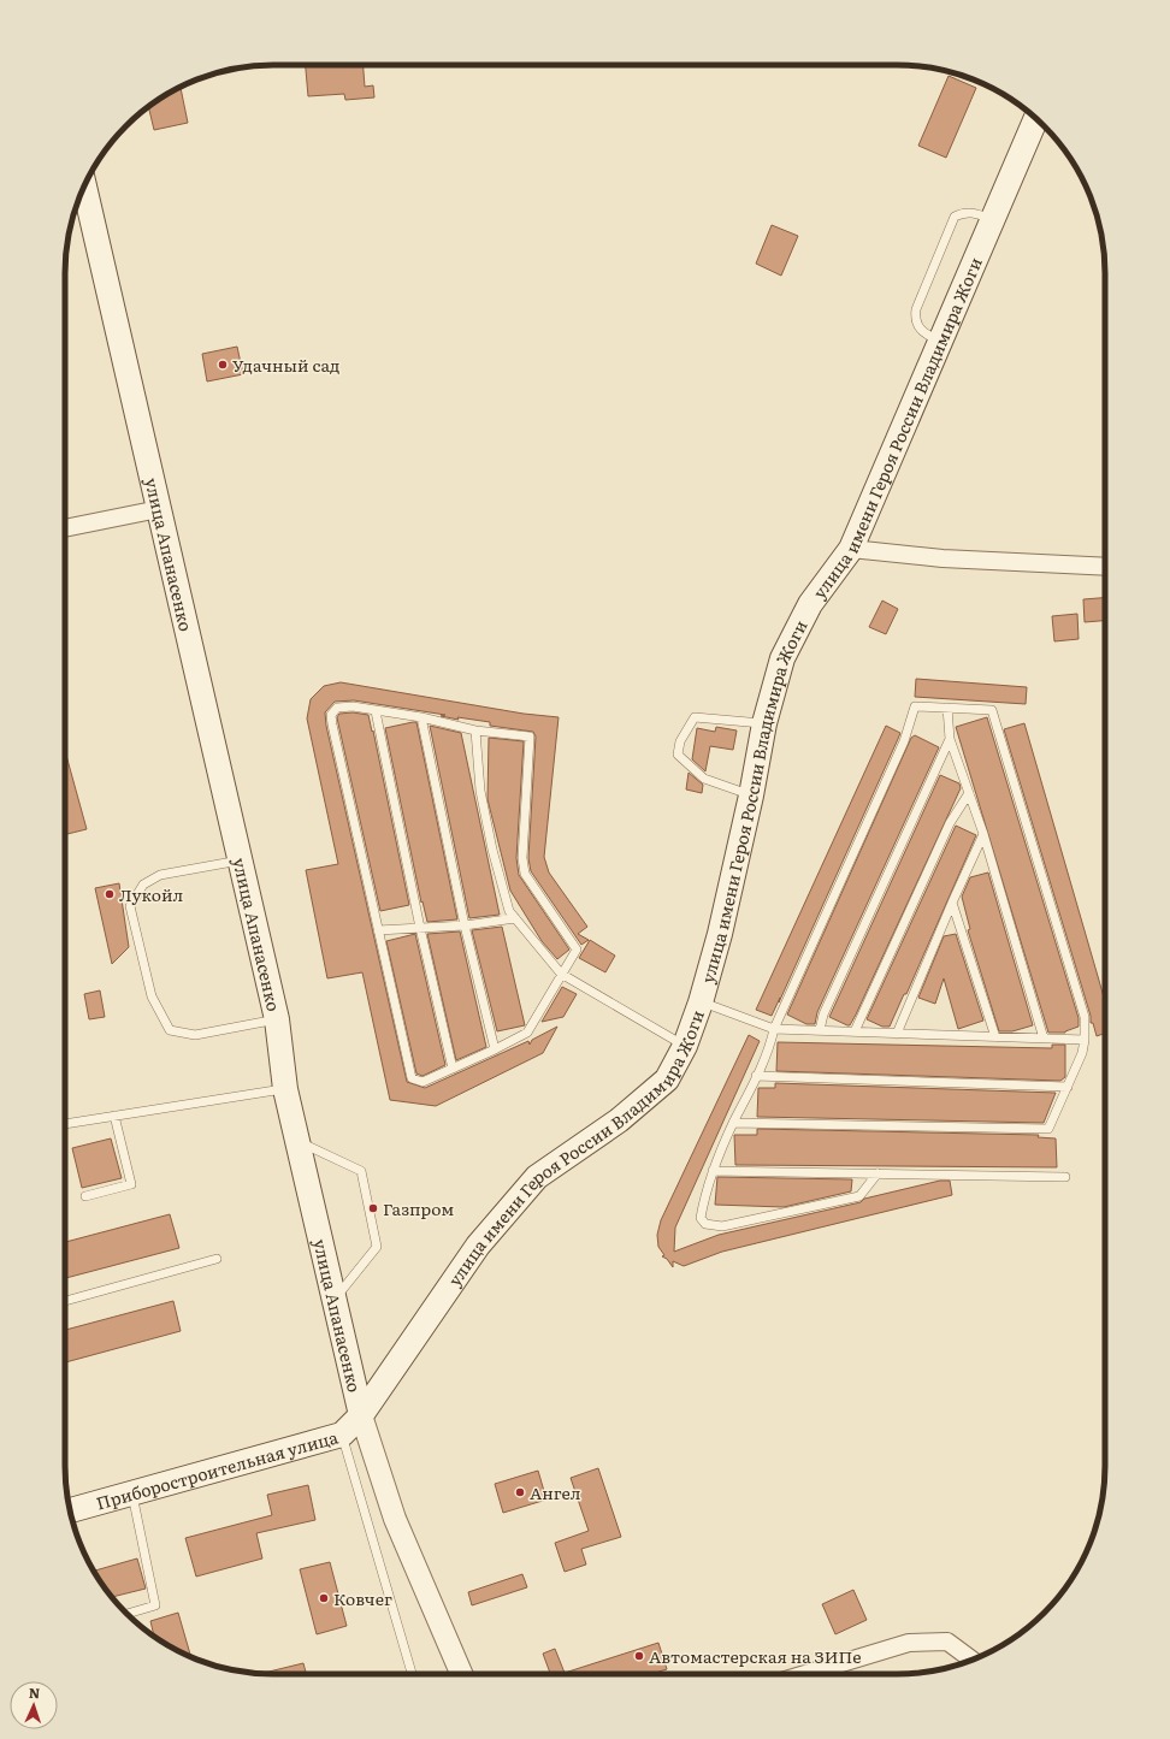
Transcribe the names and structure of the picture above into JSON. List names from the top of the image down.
{
  "streets": {
    "main road": ["улица имени Героя России Владимира Жоги", "улица Апанасенко", "Приборостроительная улица"]
  },
  "crossings": [
    ["улица имени Героя России Владимира Жоги", "улица Апанасенко"],
    ["улица имени Героя России Владимира Жоги", "Приборостроительная улица"],
    ["улица Апанасенко", "Приборостроительная улица"]
  ],
  "places": [
    "Удачный сад",
    "Лукойл",
    "Газпром",
    "Ангел",
    "Ковчег",
    "Автомастерская на ЗИПе"
  ],
  "north": "top"
}
